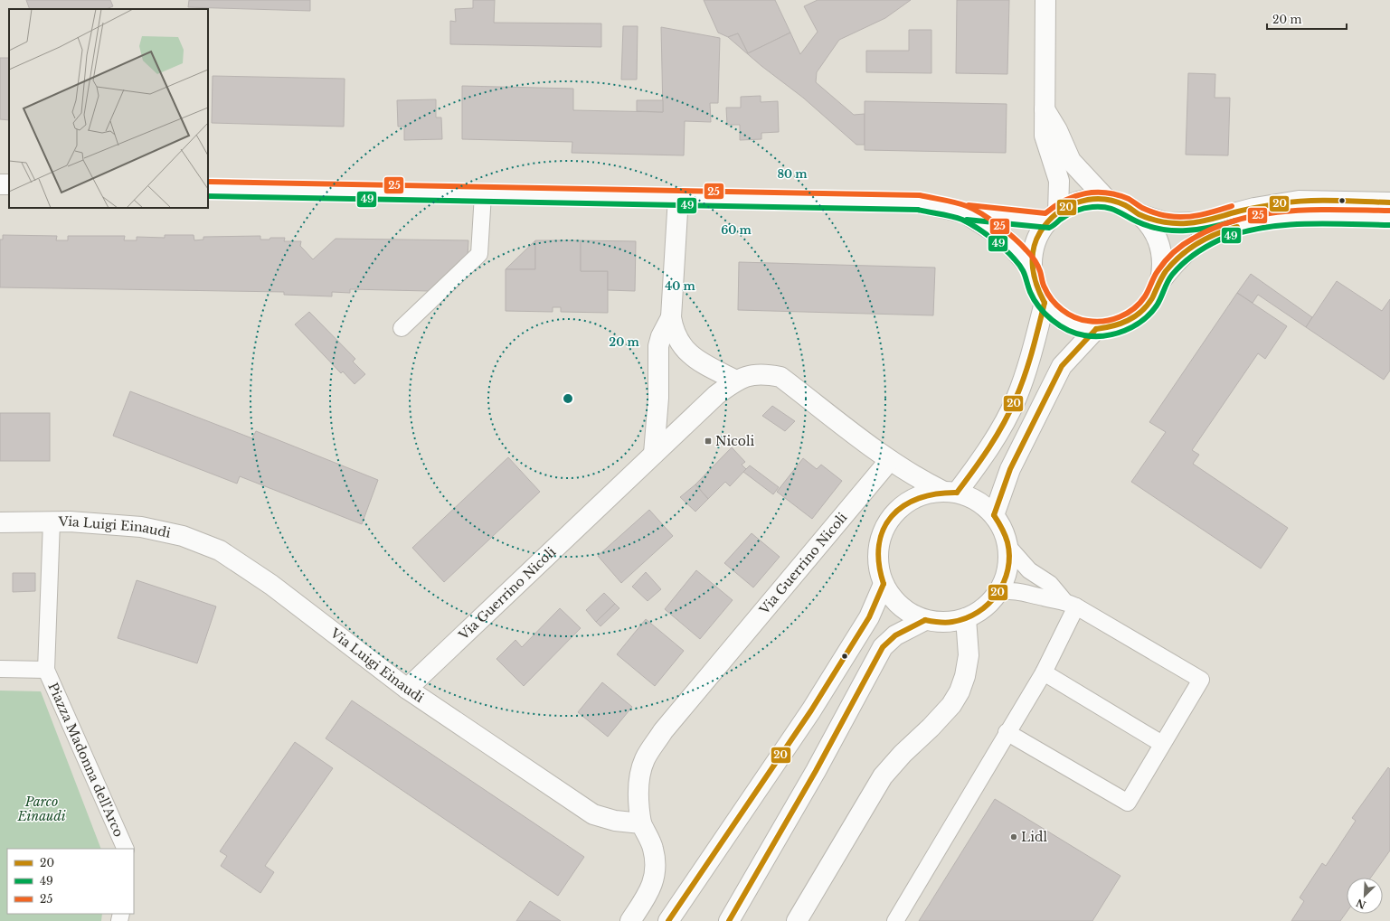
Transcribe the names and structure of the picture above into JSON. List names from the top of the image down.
{
  "streets": {
    "street": ["Via Luigi Einaudi", "Via Guerrino Nicoli"],
    "lane": ["Piazza Madonna dell'Arco"]
  },
  "crossings": [
    ["Via Luigi Einaudi", "Via Guerrino Nicoli"],
    ["Via Luigi Einaudi", "Piazza Madonna dell'Arco"]
  ],
  "parks": ["Parco Einaudi"],
  "places": {
    "transit": ["Nicoli"],
    "other": ["Lidl"]
  },
  "lines": ["transit line 25", "transit line 49", "transit line 20"],
  "legend": ["20", "49", "25"],
  "scale_bar": "20 m",
  "north": "bottom left",
  "rings": [
    "80 m",
    "60 m",
    "40 m",
    "20 m"
  ]
}
